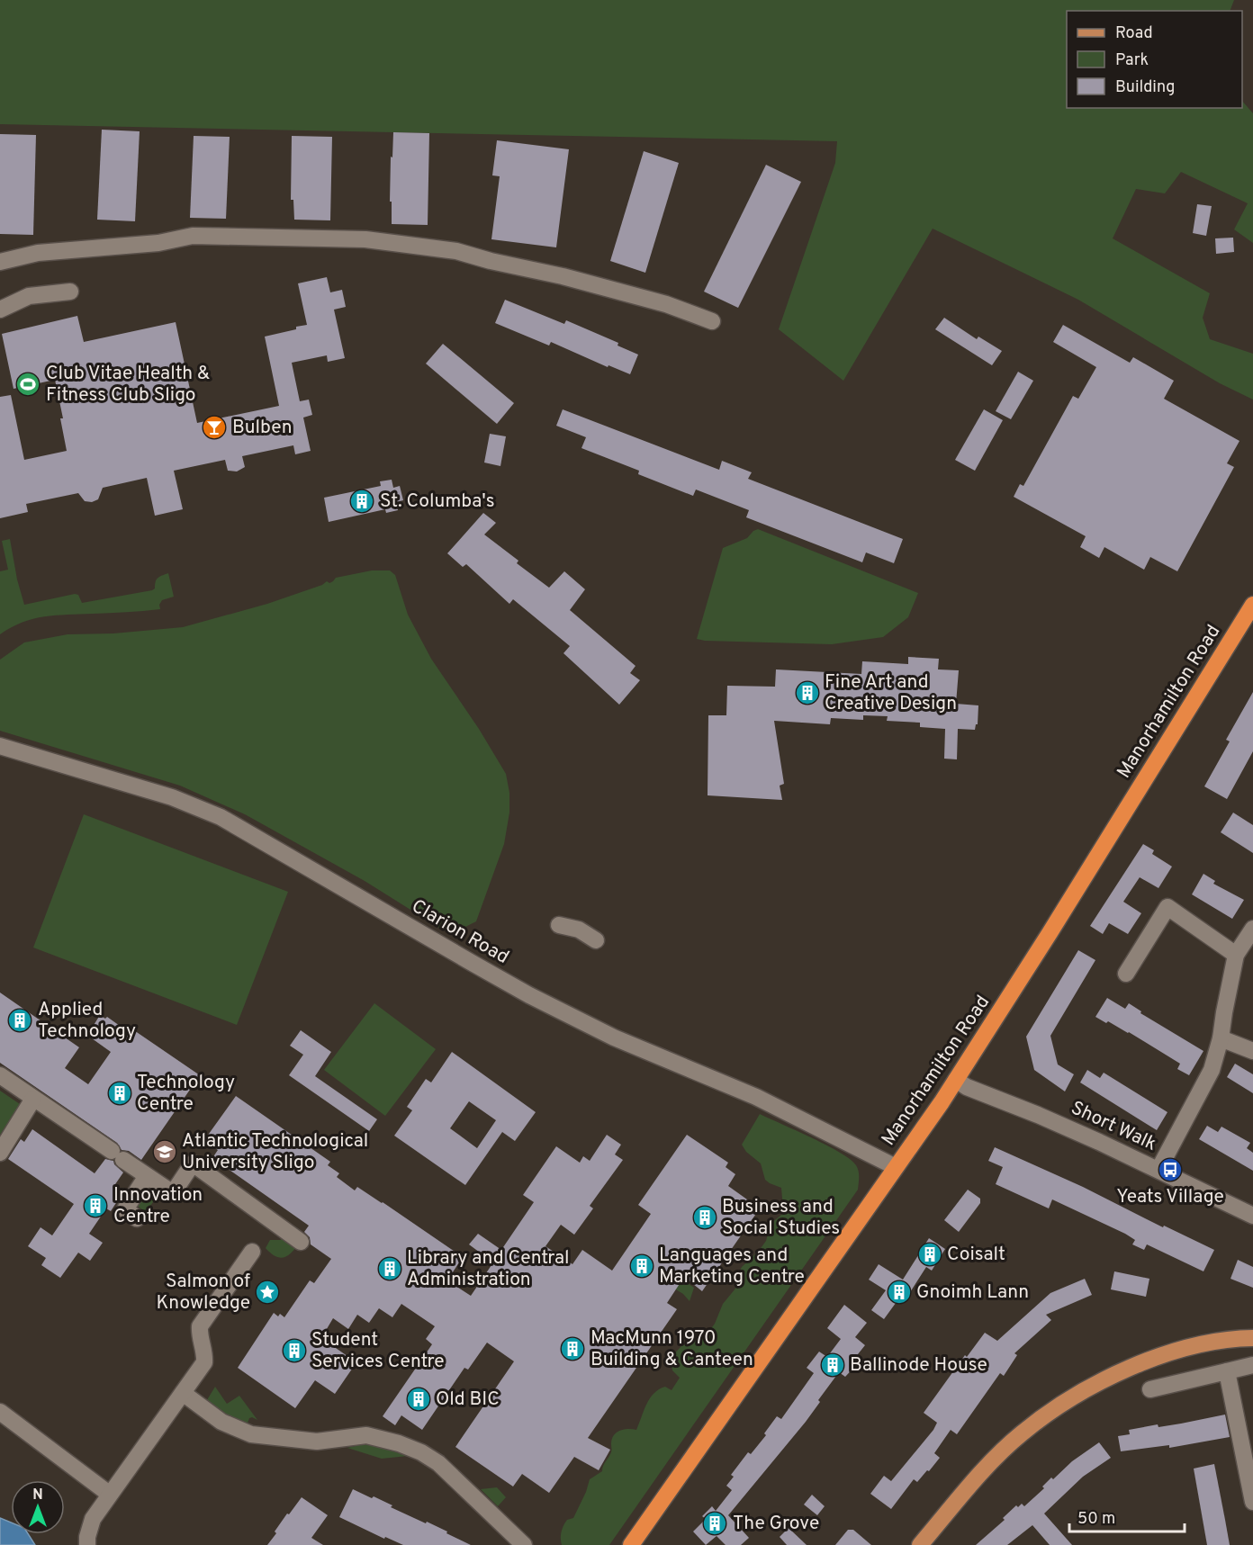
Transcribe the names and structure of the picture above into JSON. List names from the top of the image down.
{
  "streets": {
    "highway": ["Manorhamilton Road"],
    "street": ["Clarion Road", "Short Walk"]
  },
  "crossings": [
    ["Manorhamilton Road", "Clarion Road"],
    ["Manorhamilton Road", "Short Walk"]
  ],
  "places": {
    "sports": ["Club Vitae Health & Fitness Club Sligo"],
    "bar": ["Bulben"],
    "building": [
      "St. Columba's",
      "Fine Art and Creative Design",
      "Applied Technology",
      "Technology Centre",
      "Innovation Centre",
      "Business and Social Studies",
      "Coisalt",
      "Languages and Marketing Centre",
      "Library and Central Administration",
      "Gnoimh Lann",
      "MacMunn 1970 Building & Canteen",
      "Student Services Centre",
      "Ballinode House",
      "Old BIC",
      "The Grove"
    ],
    "school or university": ["Atlantic Technological University Sligo"],
    "bus stop": ["Yeats Village"],
    "place": ["Salmon of Knowledge"]
  },
  "legend": ["Road", "Park", "Building"],
  "scale_bar": "50 m",
  "north": "top"
}
